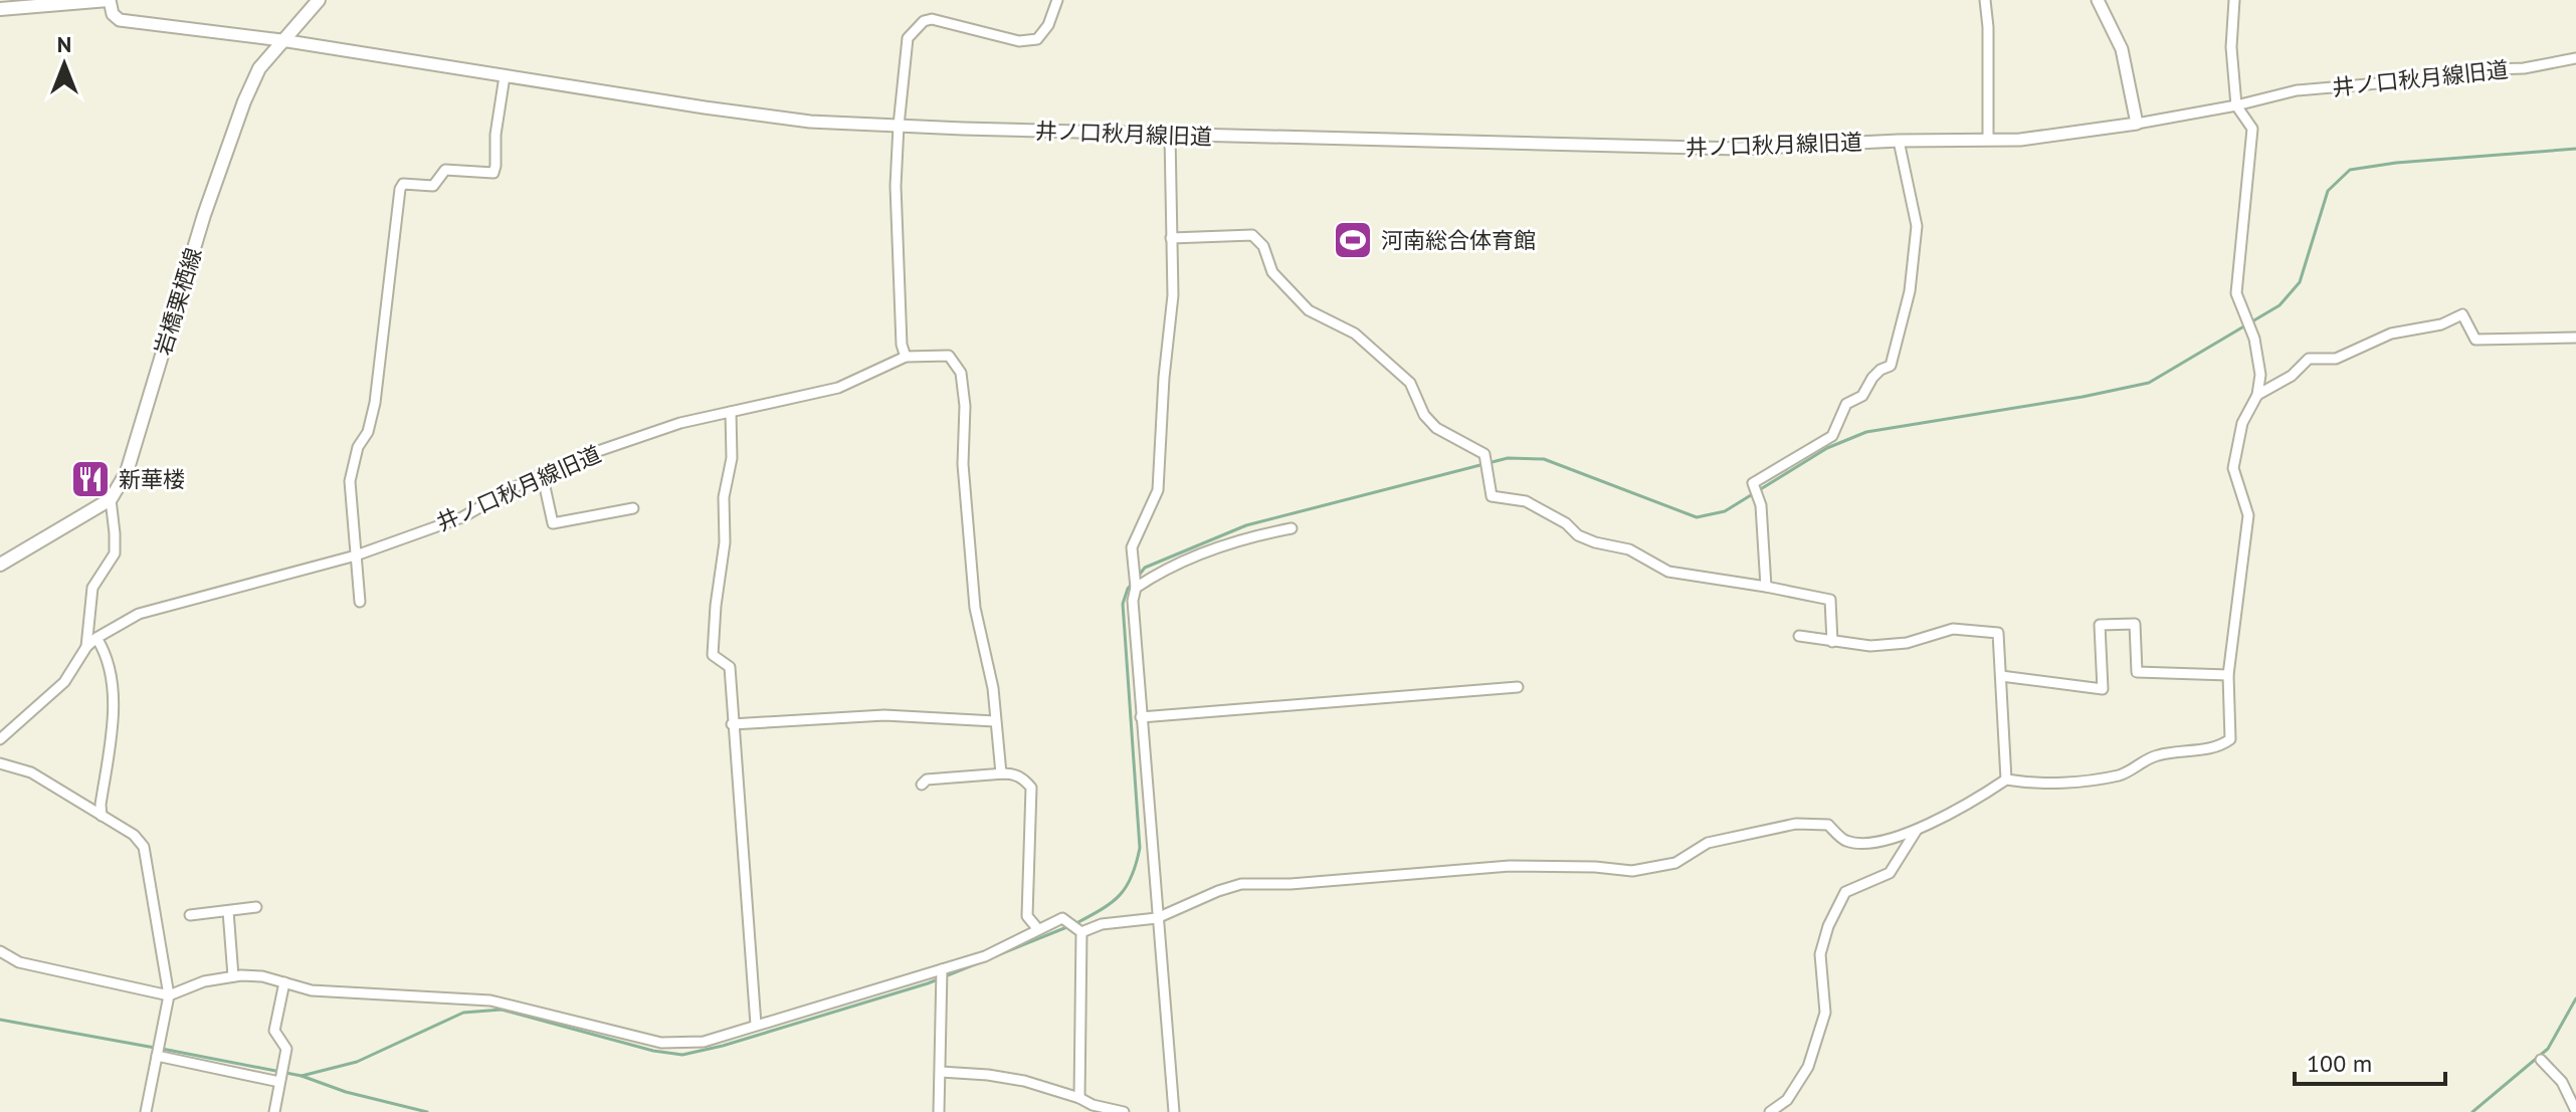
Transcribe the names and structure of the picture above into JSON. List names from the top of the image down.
{
  "streets": {
    "main road": ["岩橋栗栖線"],
    "street": ["井ノ口秋月線旧道"]
  },
  "crossings": [
    ["井ノ口秋月線旧道", "岩橋栗栖線"]
  ],
  "places": {
    "sports": ["河南総合体育館"],
    "restaurant": ["新華楼"]
  },
  "scale_bar": "100 m",
  "north": "top"
}
